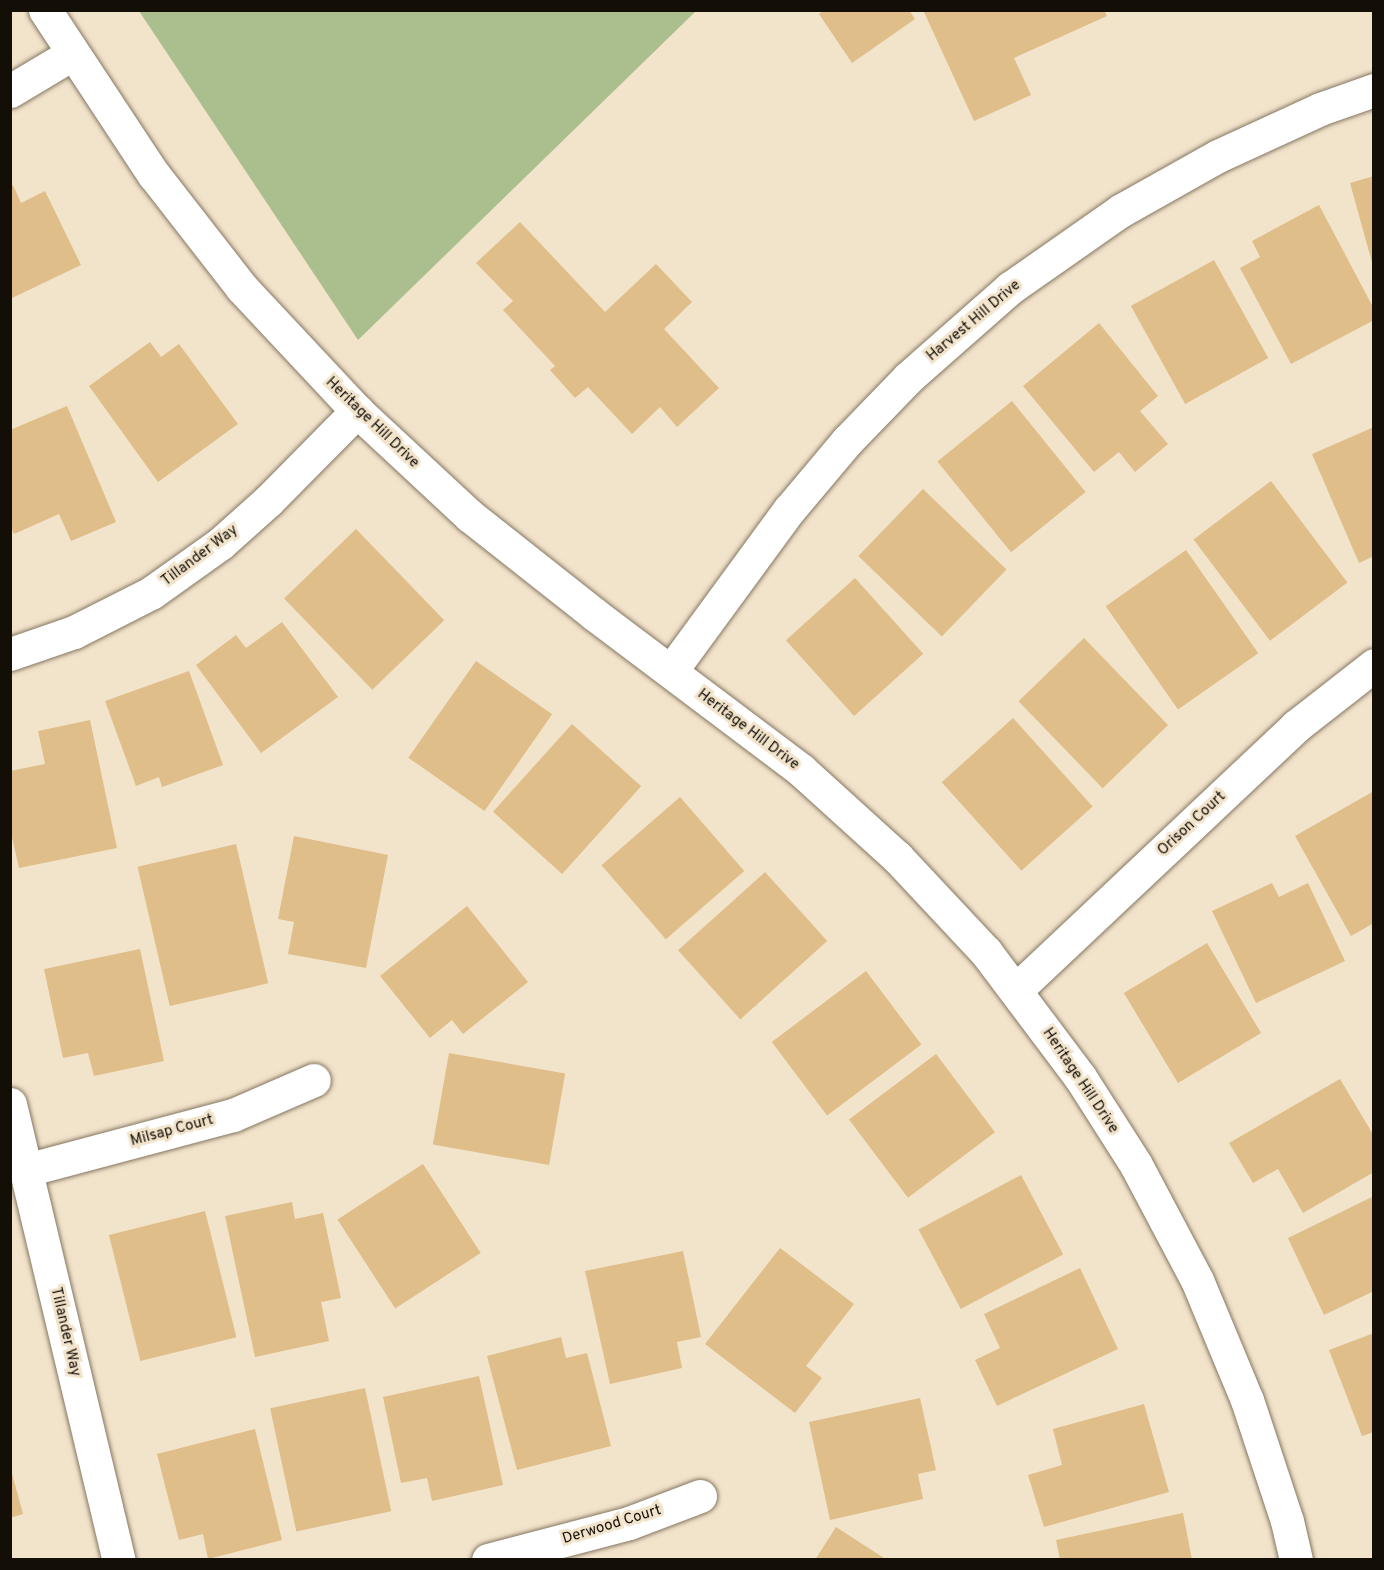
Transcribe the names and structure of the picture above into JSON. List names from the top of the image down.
{
  "streets": {
    "street": [
      "Harvest Hill Drive",
      "Heritage Hill Drive",
      "Tillander Way",
      "Orison Court",
      "Milsap Court",
      "Derwood Court"
    ]
  },
  "crossings": [
    ["Harvest Hill Drive", "Heritage Hill Drive"],
    ["Heritage Hill Drive", "Tillander Way"],
    ["Heritage Hill Drive", "Orison Court"],
    ["Tillander Way", "Milsap Court"]
  ]
}
